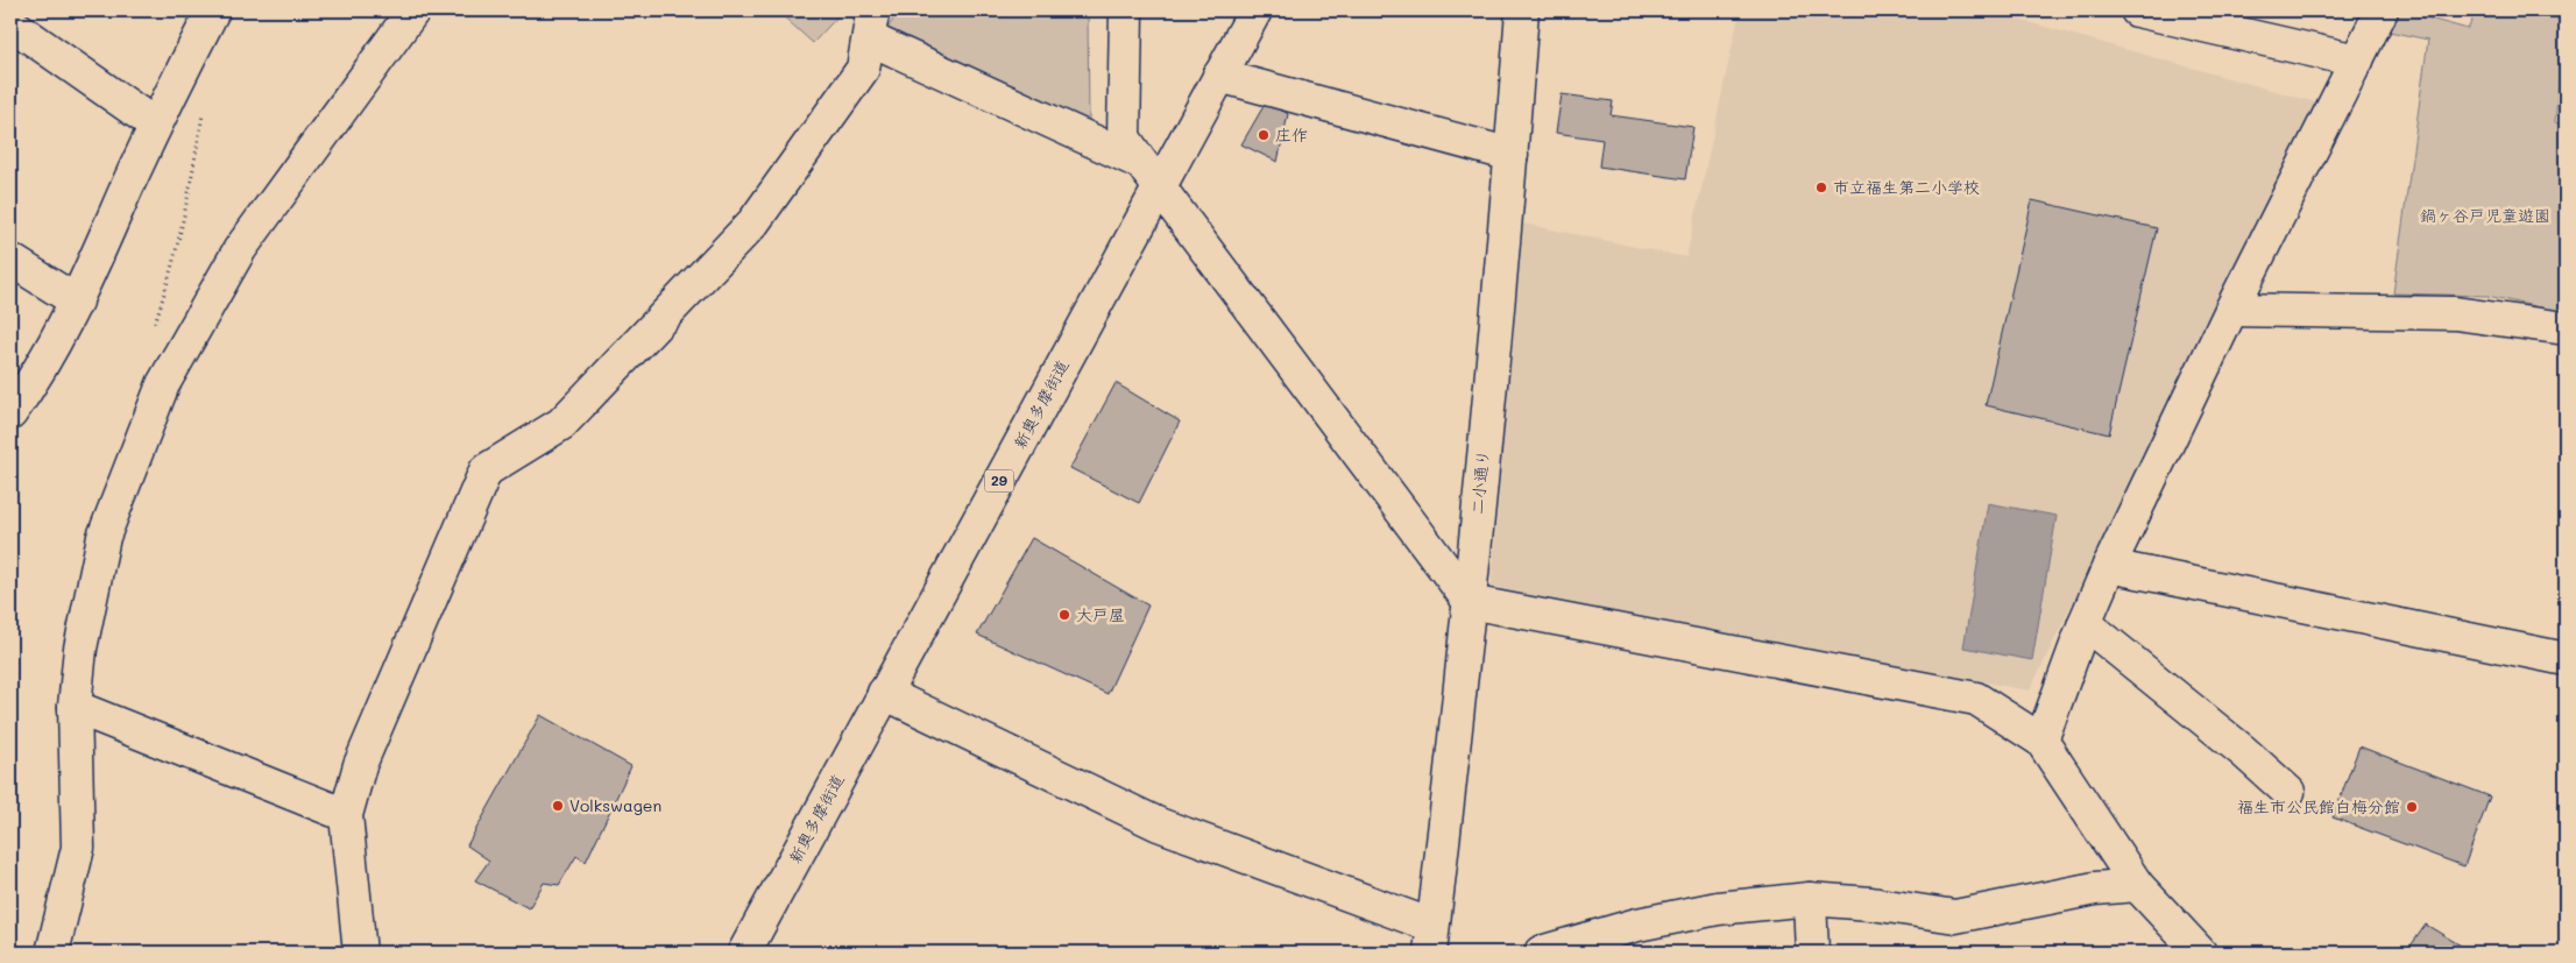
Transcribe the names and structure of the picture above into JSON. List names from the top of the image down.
{
  "streets": {
    "street": ["新奥多摩街道", "29", "二小通り"]
  },
  "parks": ["鍋ヶ谷戸児童遊園"],
  "places": [
    "庄作",
    "市立福生第二小学校",
    "大戸屋",
    "Volkswagen",
    "福生市公民館白梅分館"
  ]
}
